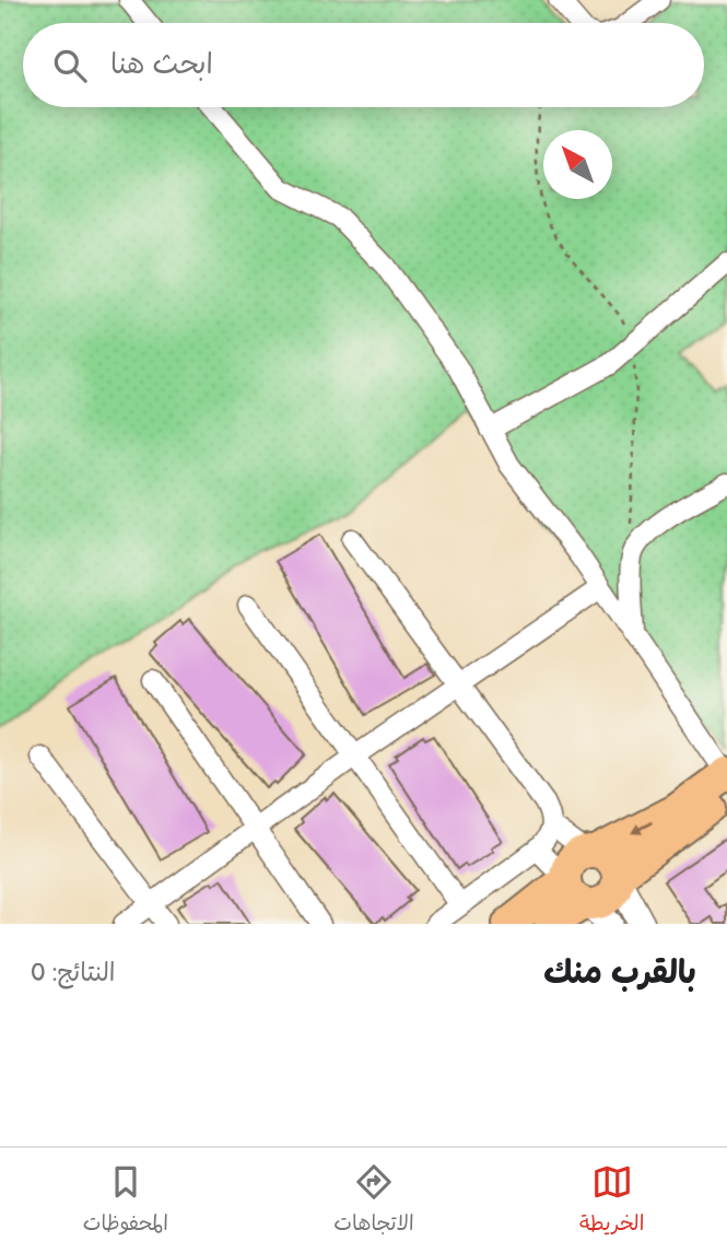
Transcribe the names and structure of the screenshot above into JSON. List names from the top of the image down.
{
  "north": "top left",
  "page": {
    "search": "ابحث هنا",
    "heading": ["بالقرب منك", "النتائج: 0"],
    "nav": ["الخريطة", "الاتجاهات", "المحفوظات"]
  }
}
